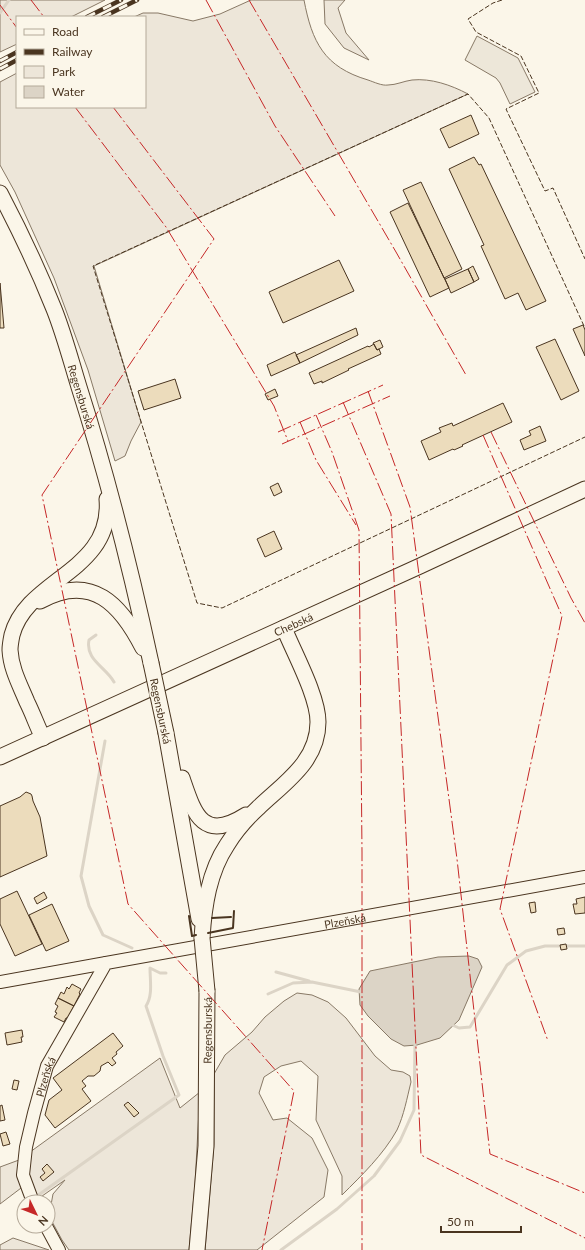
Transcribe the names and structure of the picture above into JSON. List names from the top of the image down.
{
  "streets": {
    "main road": ["Regensburská", "Chebská"],
    "street": ["Plzeňská"]
  },
  "legend": [
    "Road",
    "Railway",
    "Park",
    "Water"
  ],
  "scale_bar": "50 m",
  "north": "bottom right"
}
